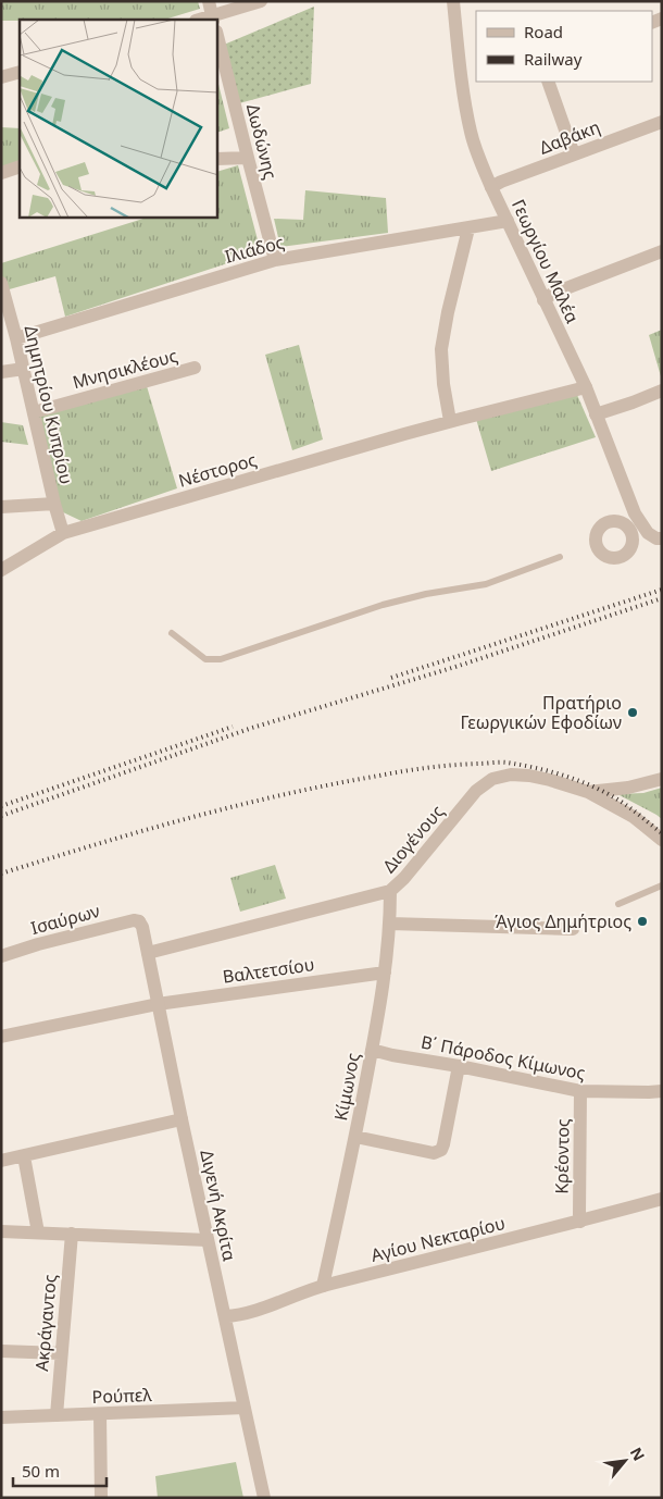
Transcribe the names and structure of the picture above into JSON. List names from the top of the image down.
{
  "streets": {
    "street": [
      "Δαβάκη",
      "Δωδώνης",
      "Ιλιάδος",
      "Γεωργίου Μαλέα",
      "Μνησικλέους",
      "Δημητρίου Κυπρίου",
      "Νέστορος",
      "Διογένους",
      "Ισαύρων",
      "Βαλτετσίου",
      "Β΄ Πάροδος Κίμωνος",
      "Κίμωνος",
      "Κρέοντος",
      "Διγενή Ακρίτα",
      "Αγίου Νεκταρίου",
      "Ακράγαντος",
      "Ρούπελ"
    ]
  },
  "crossings": [
    ["Δαβάκη", "Γεωργίου Μαλέα"],
    ["Δωδώνης", "Ιλιάδος"],
    ["Ιλιάδος", "Γεωργίου Μαλέα"],
    ["Ιλιάδος", "Δημητρίου Κυπρίου"],
    ["Γεωργίου Μαλέα", "Νέστορος"],
    ["Μνησικλέους", "Δημητρίου Κυπρίου"],
    ["Δημητρίου Κυπρίου", "Νέστορος"],
    ["Διογένους", "Κίμωνος"],
    ["Διογένους", "Διγενή Ακρίτα"],
    ["Ισαύρων", "Διγενή Ακρίτα"],
    ["Βαλτετσίου", "Κίμωνος"],
    ["Βαλτετσίου", "Διγενή Ακρίτα"],
    ["Β΄ Πάροδος Κίμωνος", "Κίμωνος"],
    ["Β΄ Πάροδος Κίμωνος", "Κρέοντος"],
    ["Κίμωνος", "Αγίου Νεκταρίου"],
    ["Κρέοντος", "Αγίου Νεκταρίου"],
    ["Διγενή Ακρίτα", "Αγίου Νεκταρίου"],
    ["Διγενή Ακρίτα", "Ρούπελ"],
    ["Ακράγαντος", "Ρούπελ"]
  ],
  "places": ["Πρατήριο Γεωργικών Εφοδίων", "Άγιος Δημήτριος"],
  "legend": ["Road", "Railway"],
  "scale_bar": "50 m",
  "north": "top right"
}
